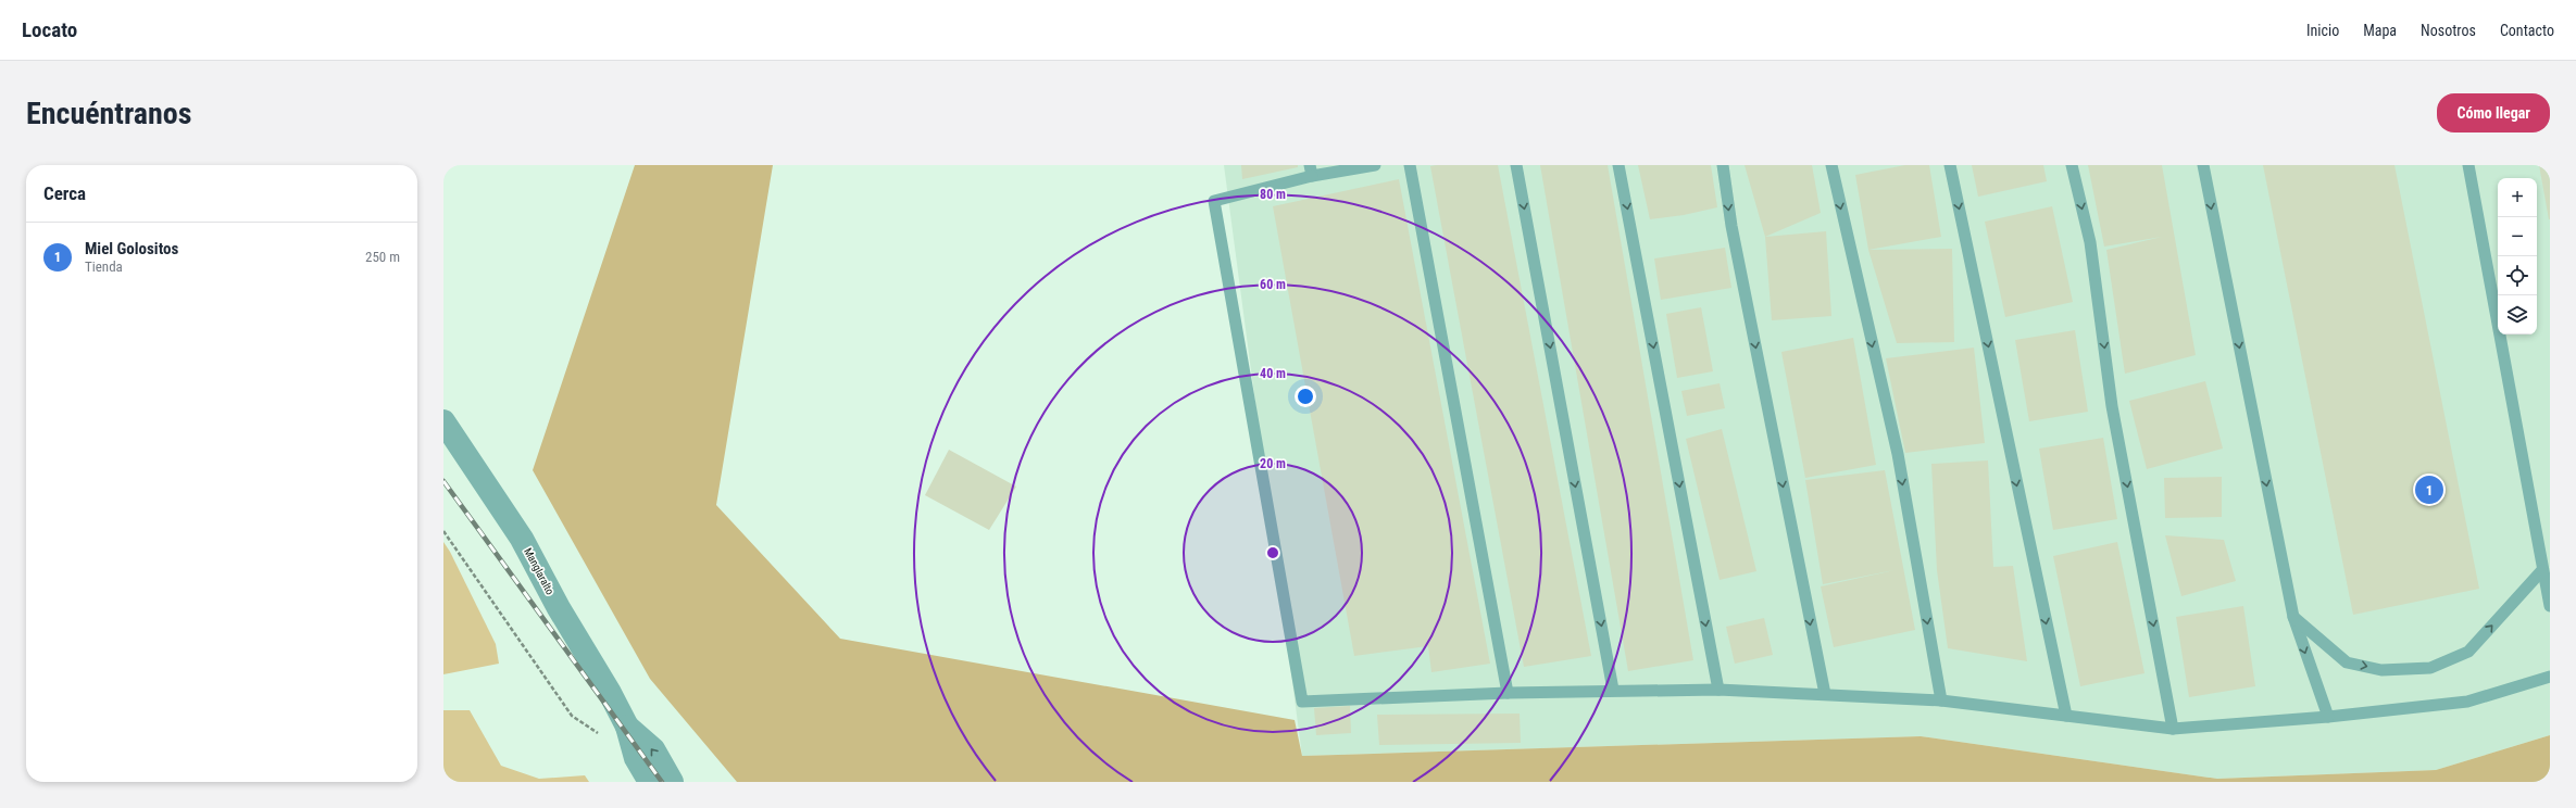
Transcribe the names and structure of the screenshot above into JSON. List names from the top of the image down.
{
  "streets": {
    "street": ["Manglaralto"]
  },
  "page": {
    "header": "Locato",
    "nav": [
      "Inicio",
      "Mapa",
      "Nosotros",
      "Contacto"
    ],
    "buttons": "Cómo llegar",
    "title": "Encuéntranos",
    "heading": "Cerca",
    "map_buttons": ["+", "−"],
    "list": [
      {
        "mark": "1",
        "name": "Miel Golositos",
        "note": "Tienda",
        "value": "250 m"
      }
    ],
    "pins": "1"
  },
  "rings": [
    "80 m",
    "60 m",
    "40 m",
    "20 m"
  ]
}
